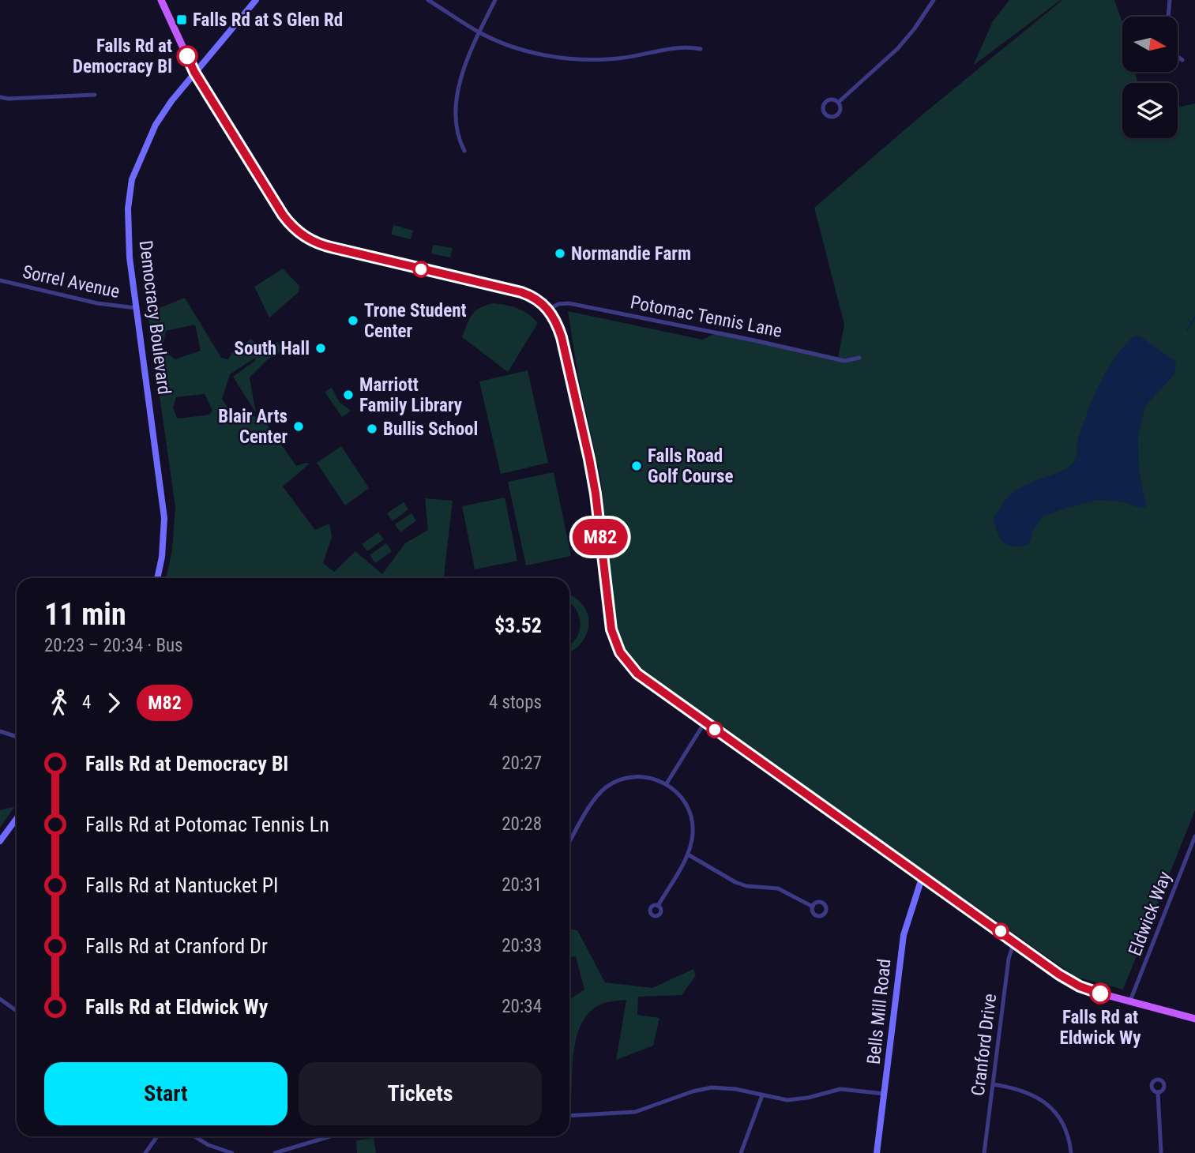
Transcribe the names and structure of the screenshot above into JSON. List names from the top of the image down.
{
  "streets": {
    "main road": ["Democracy Boulevard", "Bells Mill Road"],
    "street": [
      "Sorrel Avenue",
      "Potomac Tennis Lane",
      "Eldwick Way",
      "Cranford Drive"
    ]
  },
  "crossings": [
    ["Sorrel Avenue", "Democracy Boulevard"]
  ],
  "places": {
    "transit": ["Falls Rd at S Glen Rd"],
    "other": [
      "Falls Rd at Democracy Bl",
      "Normandie Farm",
      "Trone Student Center",
      "South Hall",
      "Marriott Family Library",
      "Blair Arts Center",
      "Bullis School",
      "Falls Road Golf Course",
      "Falls Rd at Eldwick Wy"
    ]
  },
  "lines": ["bus line M82"],
  "north": "right",
  "page": {
    "on_map": "M82",
    "heading": ["11 min", "20:23 – 20:34 · Bus", "$3.52"],
    "legs": ["4", "M82", "4 stops"],
    "list": [
      {
        "name": "Falls Rd at Democracy Bl",
        "value": "20:27"
      },
      {
        "name": "Falls Rd at Potomac Tennis Ln",
        "value": "20:28"
      },
      {
        "name": "Falls Rd at Nantucket Pl",
        "value": "20:31"
      },
      {
        "name": "Falls Rd at Cranford Dr",
        "value": "20:33"
      },
      {
        "name": "Falls Rd at Eldwick Wy",
        "value": "20:34"
      }
    ],
    "buttons": ["Start", "Tickets"]
  }
}
